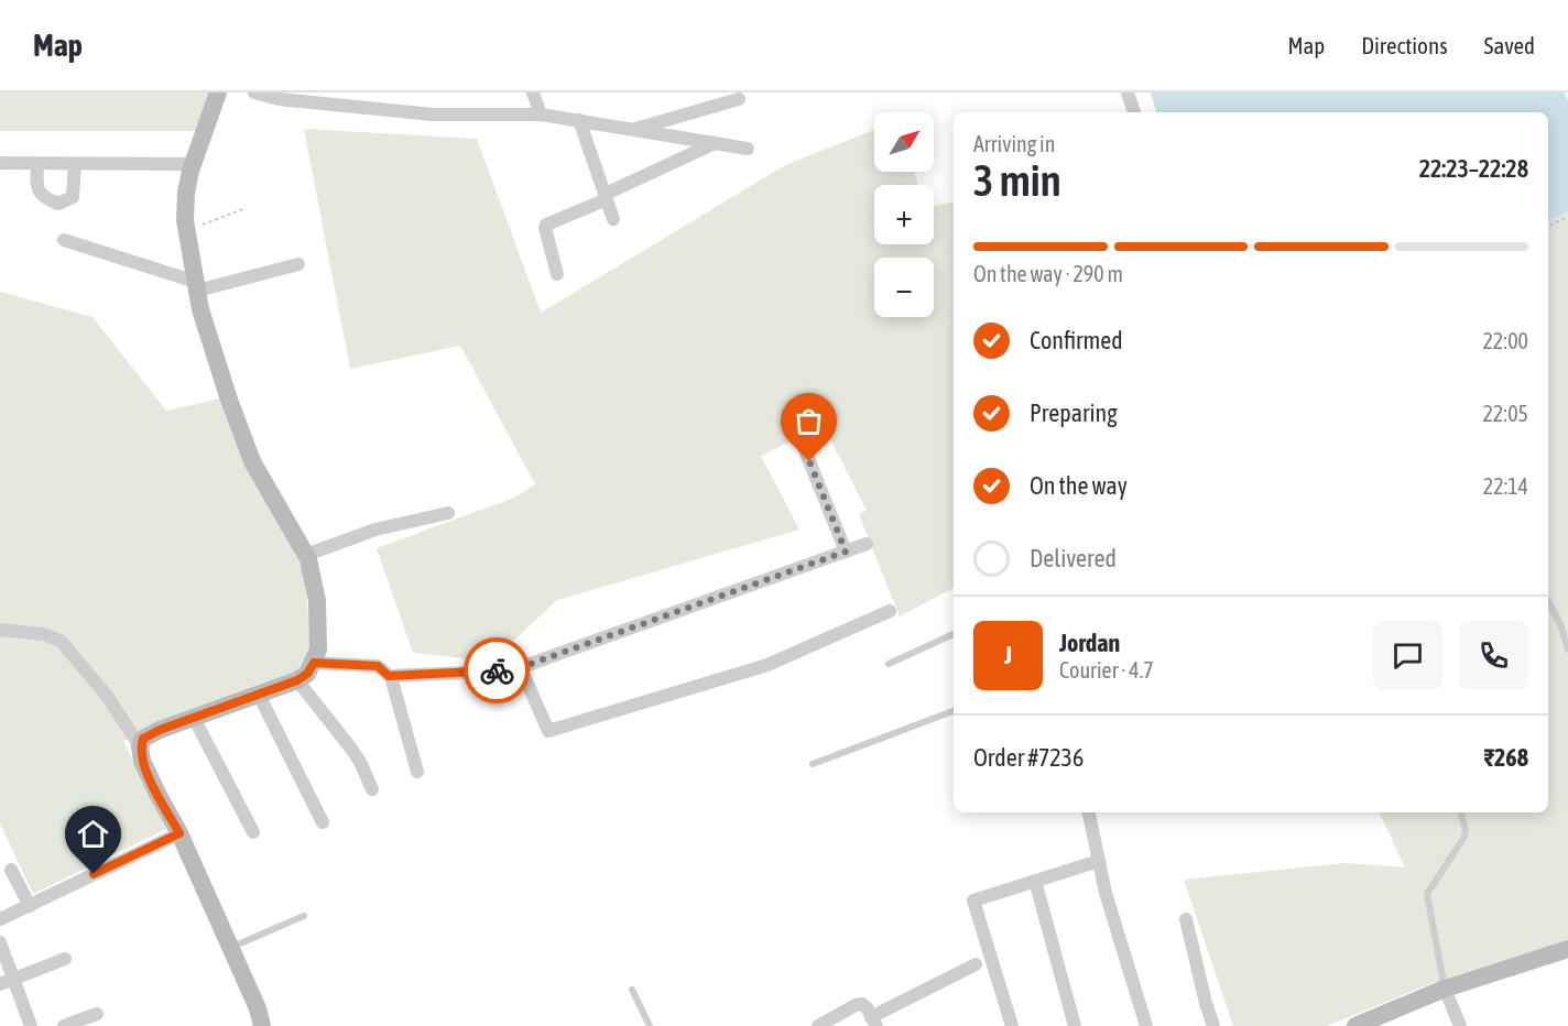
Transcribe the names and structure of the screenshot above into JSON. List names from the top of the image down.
{
  "north": "top right",
  "page": {
    "header": "Map",
    "nav": ["Map", "Directions", "Saved"],
    "map_buttons": ["+", "−"],
    "heading": ["3 min", "Arriving in", "22:23–22:28"],
    "panel": [
      "Jordan",
      "Courier · 4.7",
      "Order #7236",
      "₹268"
    ],
    "bar": "On the way · 290 m",
    "list": [
      ["Confirmed", "22:00"],
      ["Preparing", "22:05"],
      ["On the way", "22:14"],
      "Delivered"
    ],
    "round": "J"
  }
}
